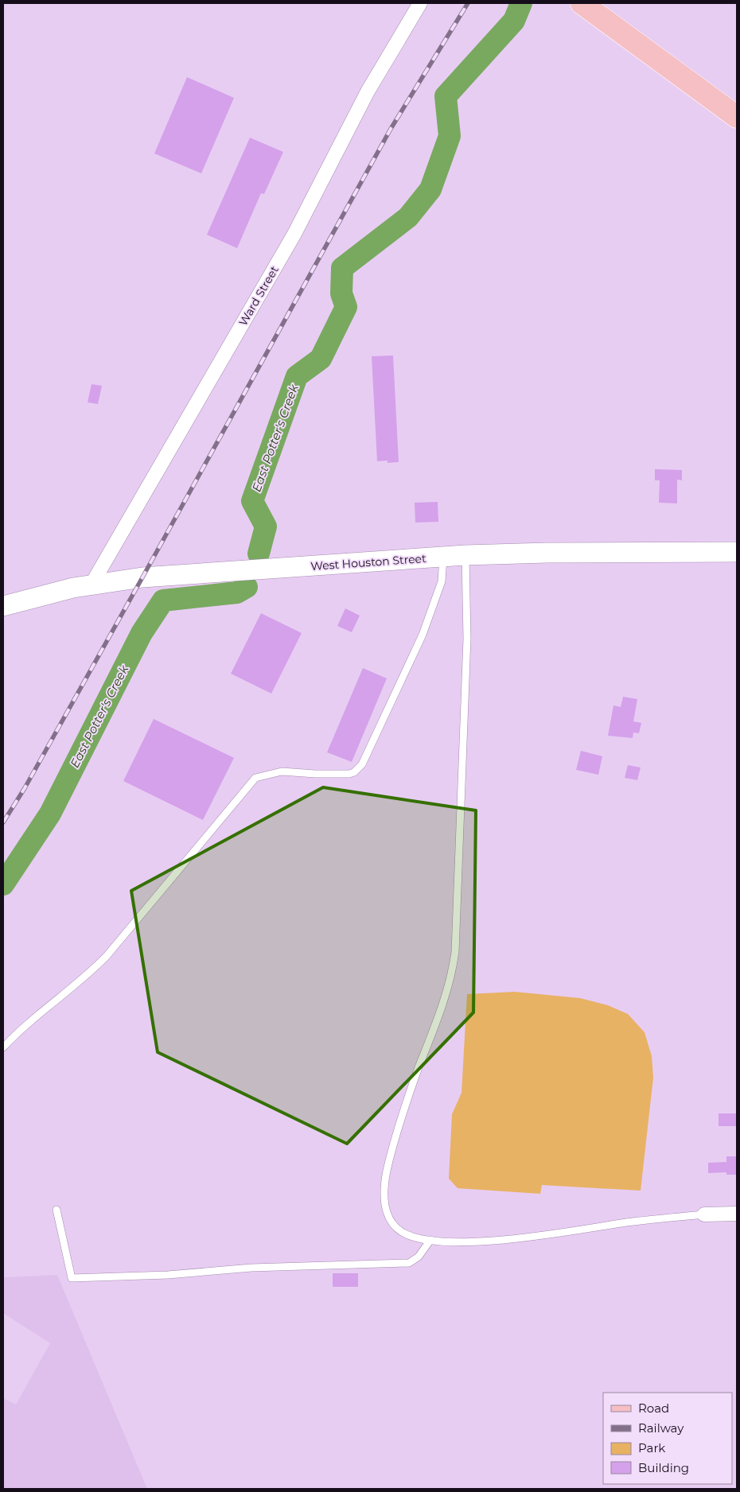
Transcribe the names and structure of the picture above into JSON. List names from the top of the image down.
{
  "streets": {
    "street": ["Ward Street", "West Houston Street"]
  },
  "crossings": [
    ["Ward Street", "West Houston Street"]
  ],
  "water": ["East Potter's Creek"],
  "legend": [
    "Road",
    "Railway",
    "Park",
    "Building"
  ]
}
